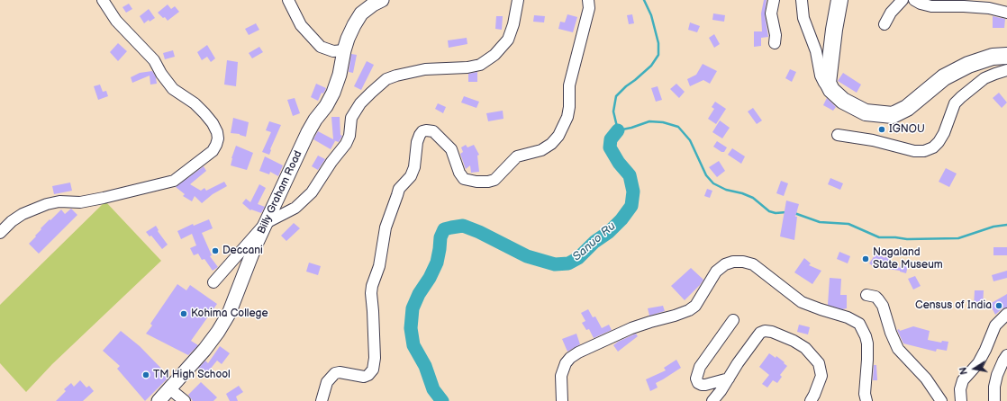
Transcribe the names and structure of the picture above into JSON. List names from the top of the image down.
{
  "streets": {
    "main road": ["Billy Graham Road"]
  },
  "water": ["Sanuo Ru"],
  "places": [
    "IGNOU",
    "Deccani",
    "Nagaland State Museum",
    "Census of India",
    "Kohima College",
    "TM High School"
  ],
  "north": "left"
}
